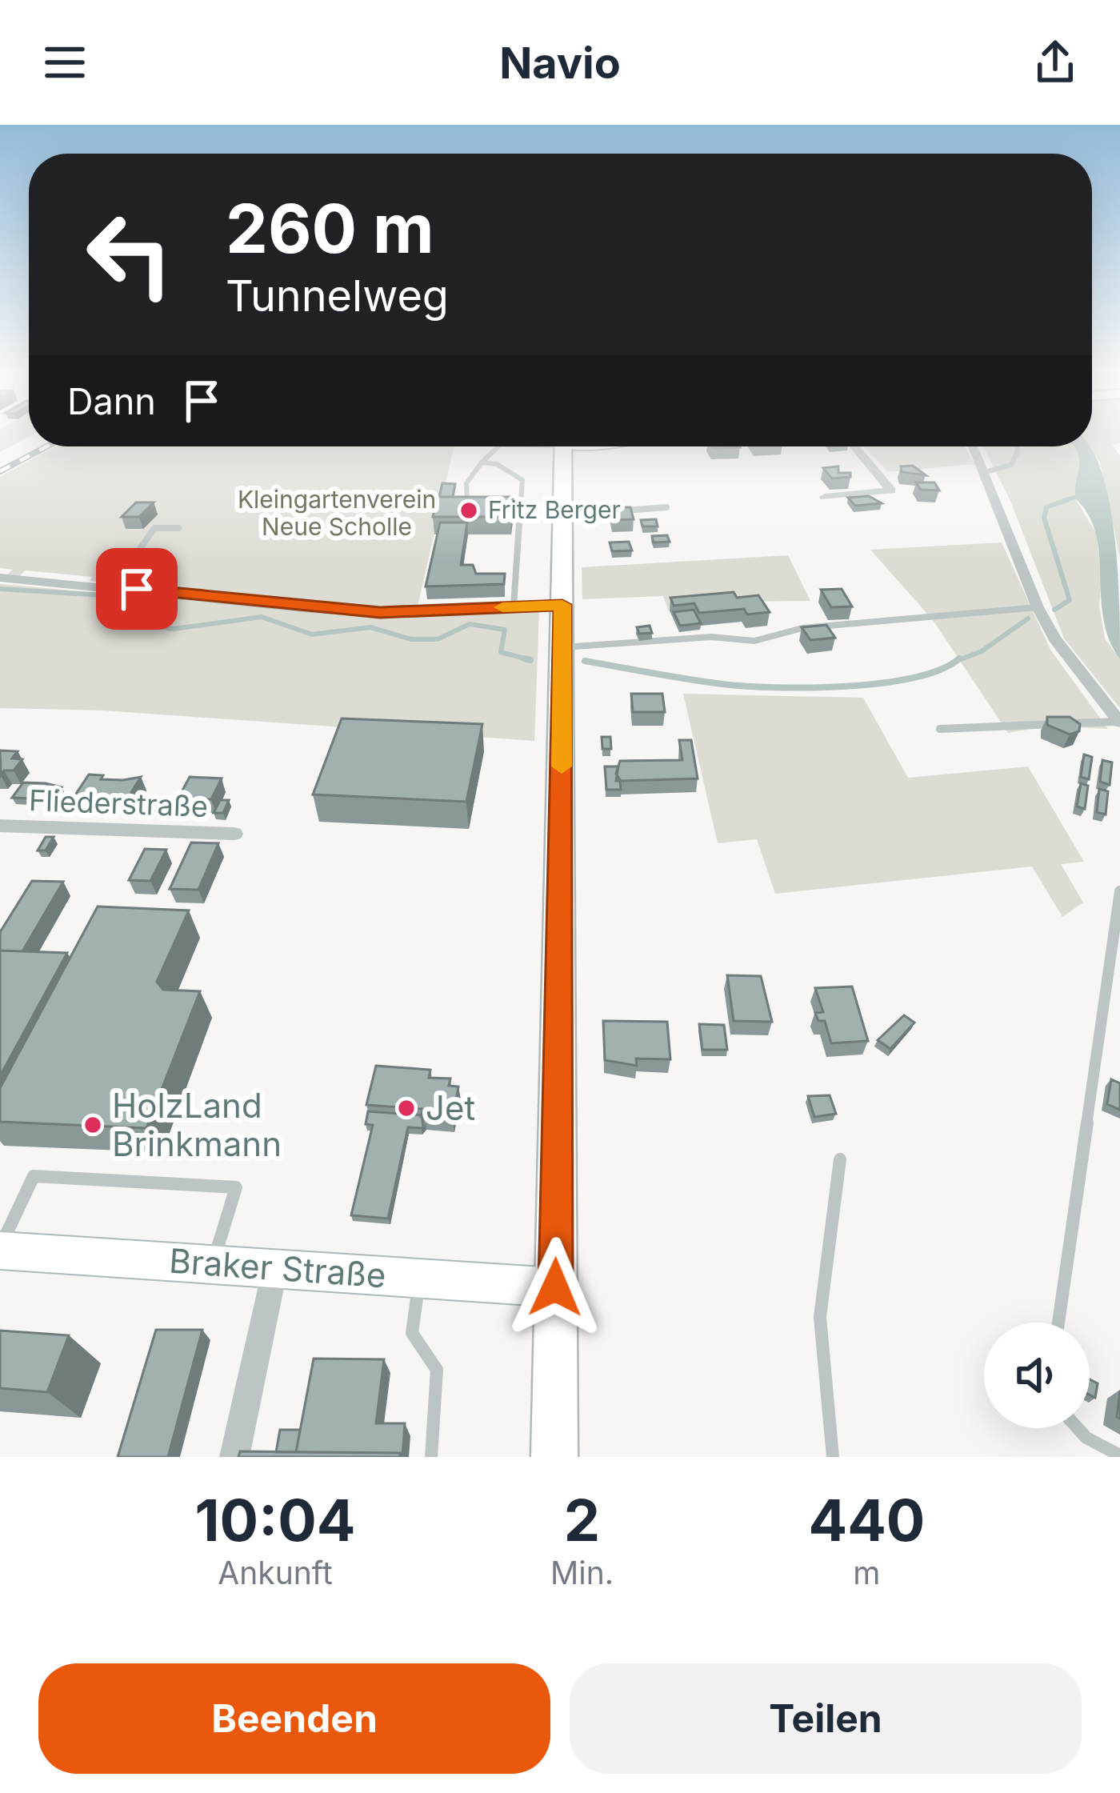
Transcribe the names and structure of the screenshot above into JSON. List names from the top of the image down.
{
  "streets": {
    "main road": ["Braker Straße"],
    "street": ["Fliederstraße"]
  },
  "parks": ["Kleingartenverein Neue Scholle"],
  "places": ["Fritz Berger", "Jet", "HolzLand Brinkmann"],
  "page": {
    "header": "Navio",
    "turn": ["260 m", "Tunnelweg"],
    "then": "Dann",
    "eta": [
      "10:04",
      "Ankunft",
      "2",
      "Min.",
      "440",
      "m"
    ],
    "buttons": ["Beenden", "Teilen"]
  }
}
